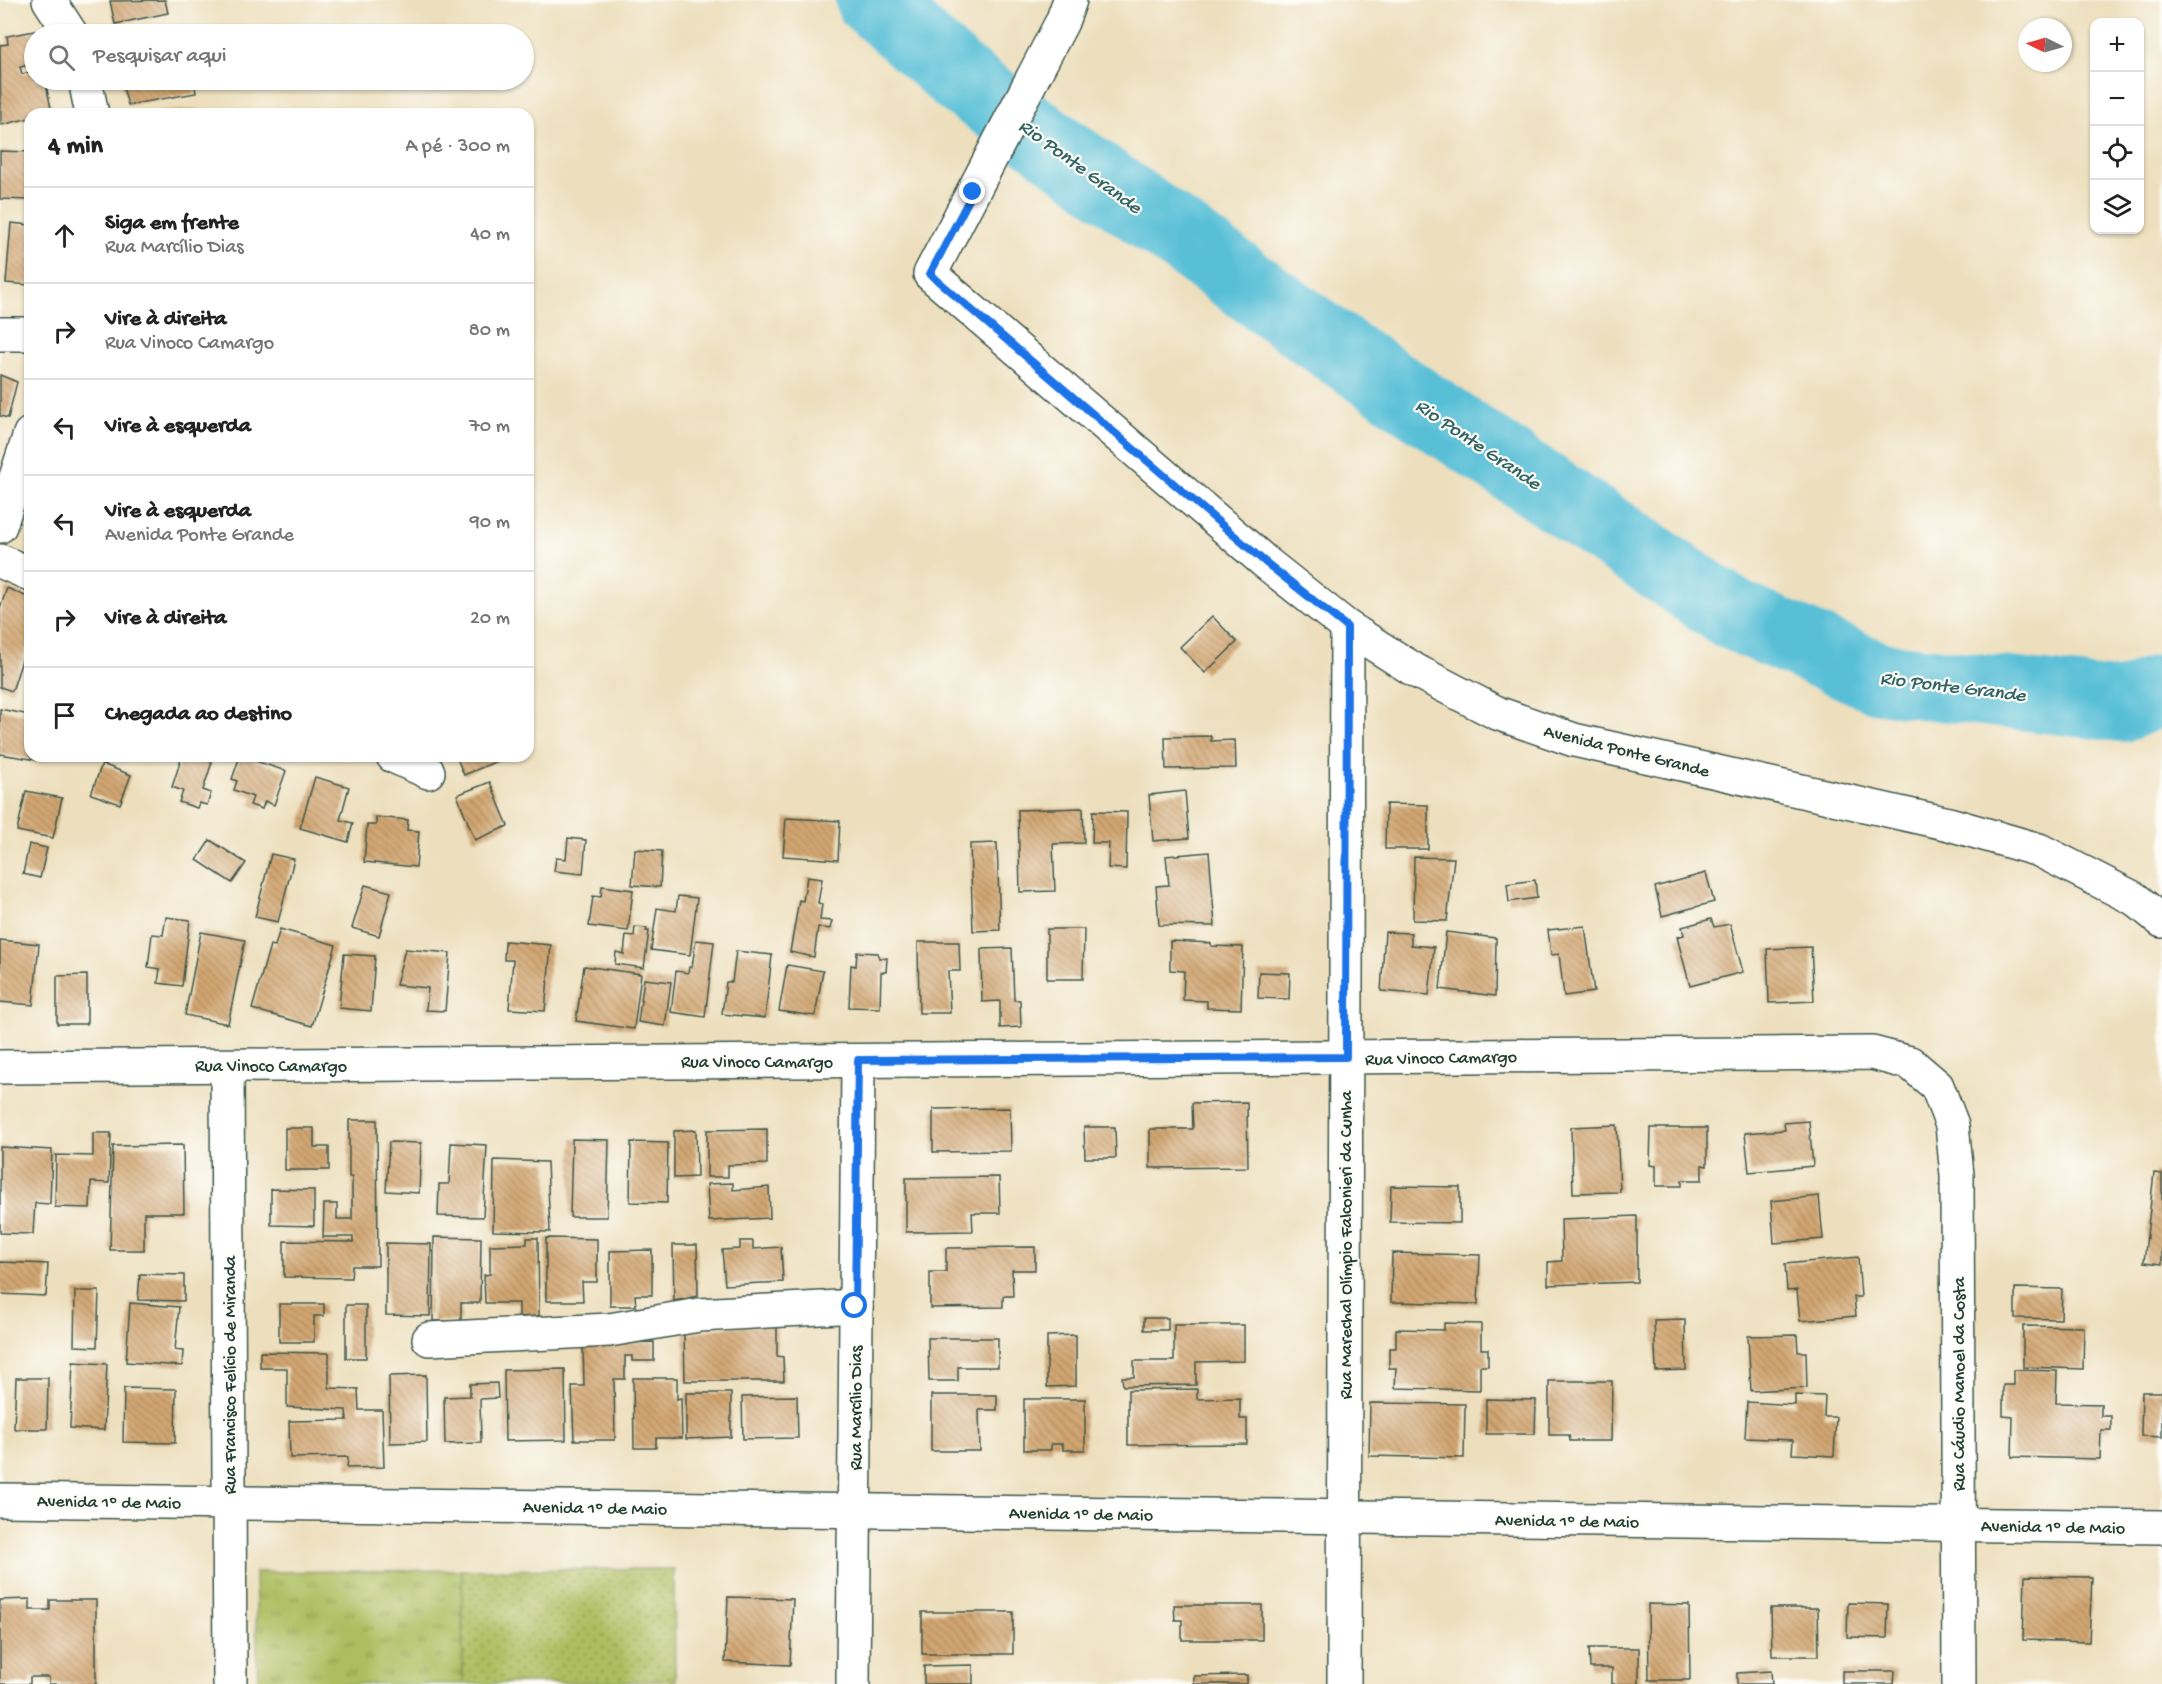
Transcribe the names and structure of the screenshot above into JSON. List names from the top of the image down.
{
  "streets": {
    "street": [
      "Avenida Ponte Grande",
      "Rua Vinoco Camargo",
      "Rua Marechal Olímpio Falconieri da Cunha",
      "Rua Francisco Felício de Miranda",
      "Rua Cáudio Manoel da Costa",
      "Rua Marcílio Dias",
      "Avenida 1º de Maio"
    ]
  },
  "crossings": [
    ["Avenida Ponte Grande", "Rua Marechal Olímpio Falconieri da Cunha"],
    ["Rua Vinoco Camargo", "Rua Marechal Olímpio Falconieri da Cunha"],
    ["Rua Vinoco Camargo", "Rua Francisco Felício de Miranda"],
    ["Rua Vinoco Camargo", "Rua Cáudio Manoel da Costa"],
    ["Rua Vinoco Camargo", "Rua Marcílio Dias"],
    ["Rua Marechal Olímpio Falconieri da Cunha", "Avenida 1º de Maio"],
    ["Rua Francisco Felício de Miranda", "Avenida 1º de Maio"],
    ["Rua Cáudio Manoel da Costa", "Avenida 1º de Maio"],
    ["Rua Marcílio Dias", "Avenida 1º de Maio"]
  ],
  "water": ["Rio Ponte Grande"],
  "north": "left",
  "page": {
    "map_buttons": ["+", "−"],
    "search": "Pesquisar aqui",
    "heading": ["4 min", "A pé · 300 m"],
    "list": [
      ["Siga em frente", "Rua Marcílio Dias", "40 m"],
      ["Vire à direita", "Rua Vinoco Camargo", "80 m"],
      ["Vire à esquerda", "70 m"],
      ["Vire à esquerda", "Avenida Ponte Grande", "90 m"],
      ["Vire à direita", "20 m"],
      "Chegada ao destino"
    ]
  }
}
